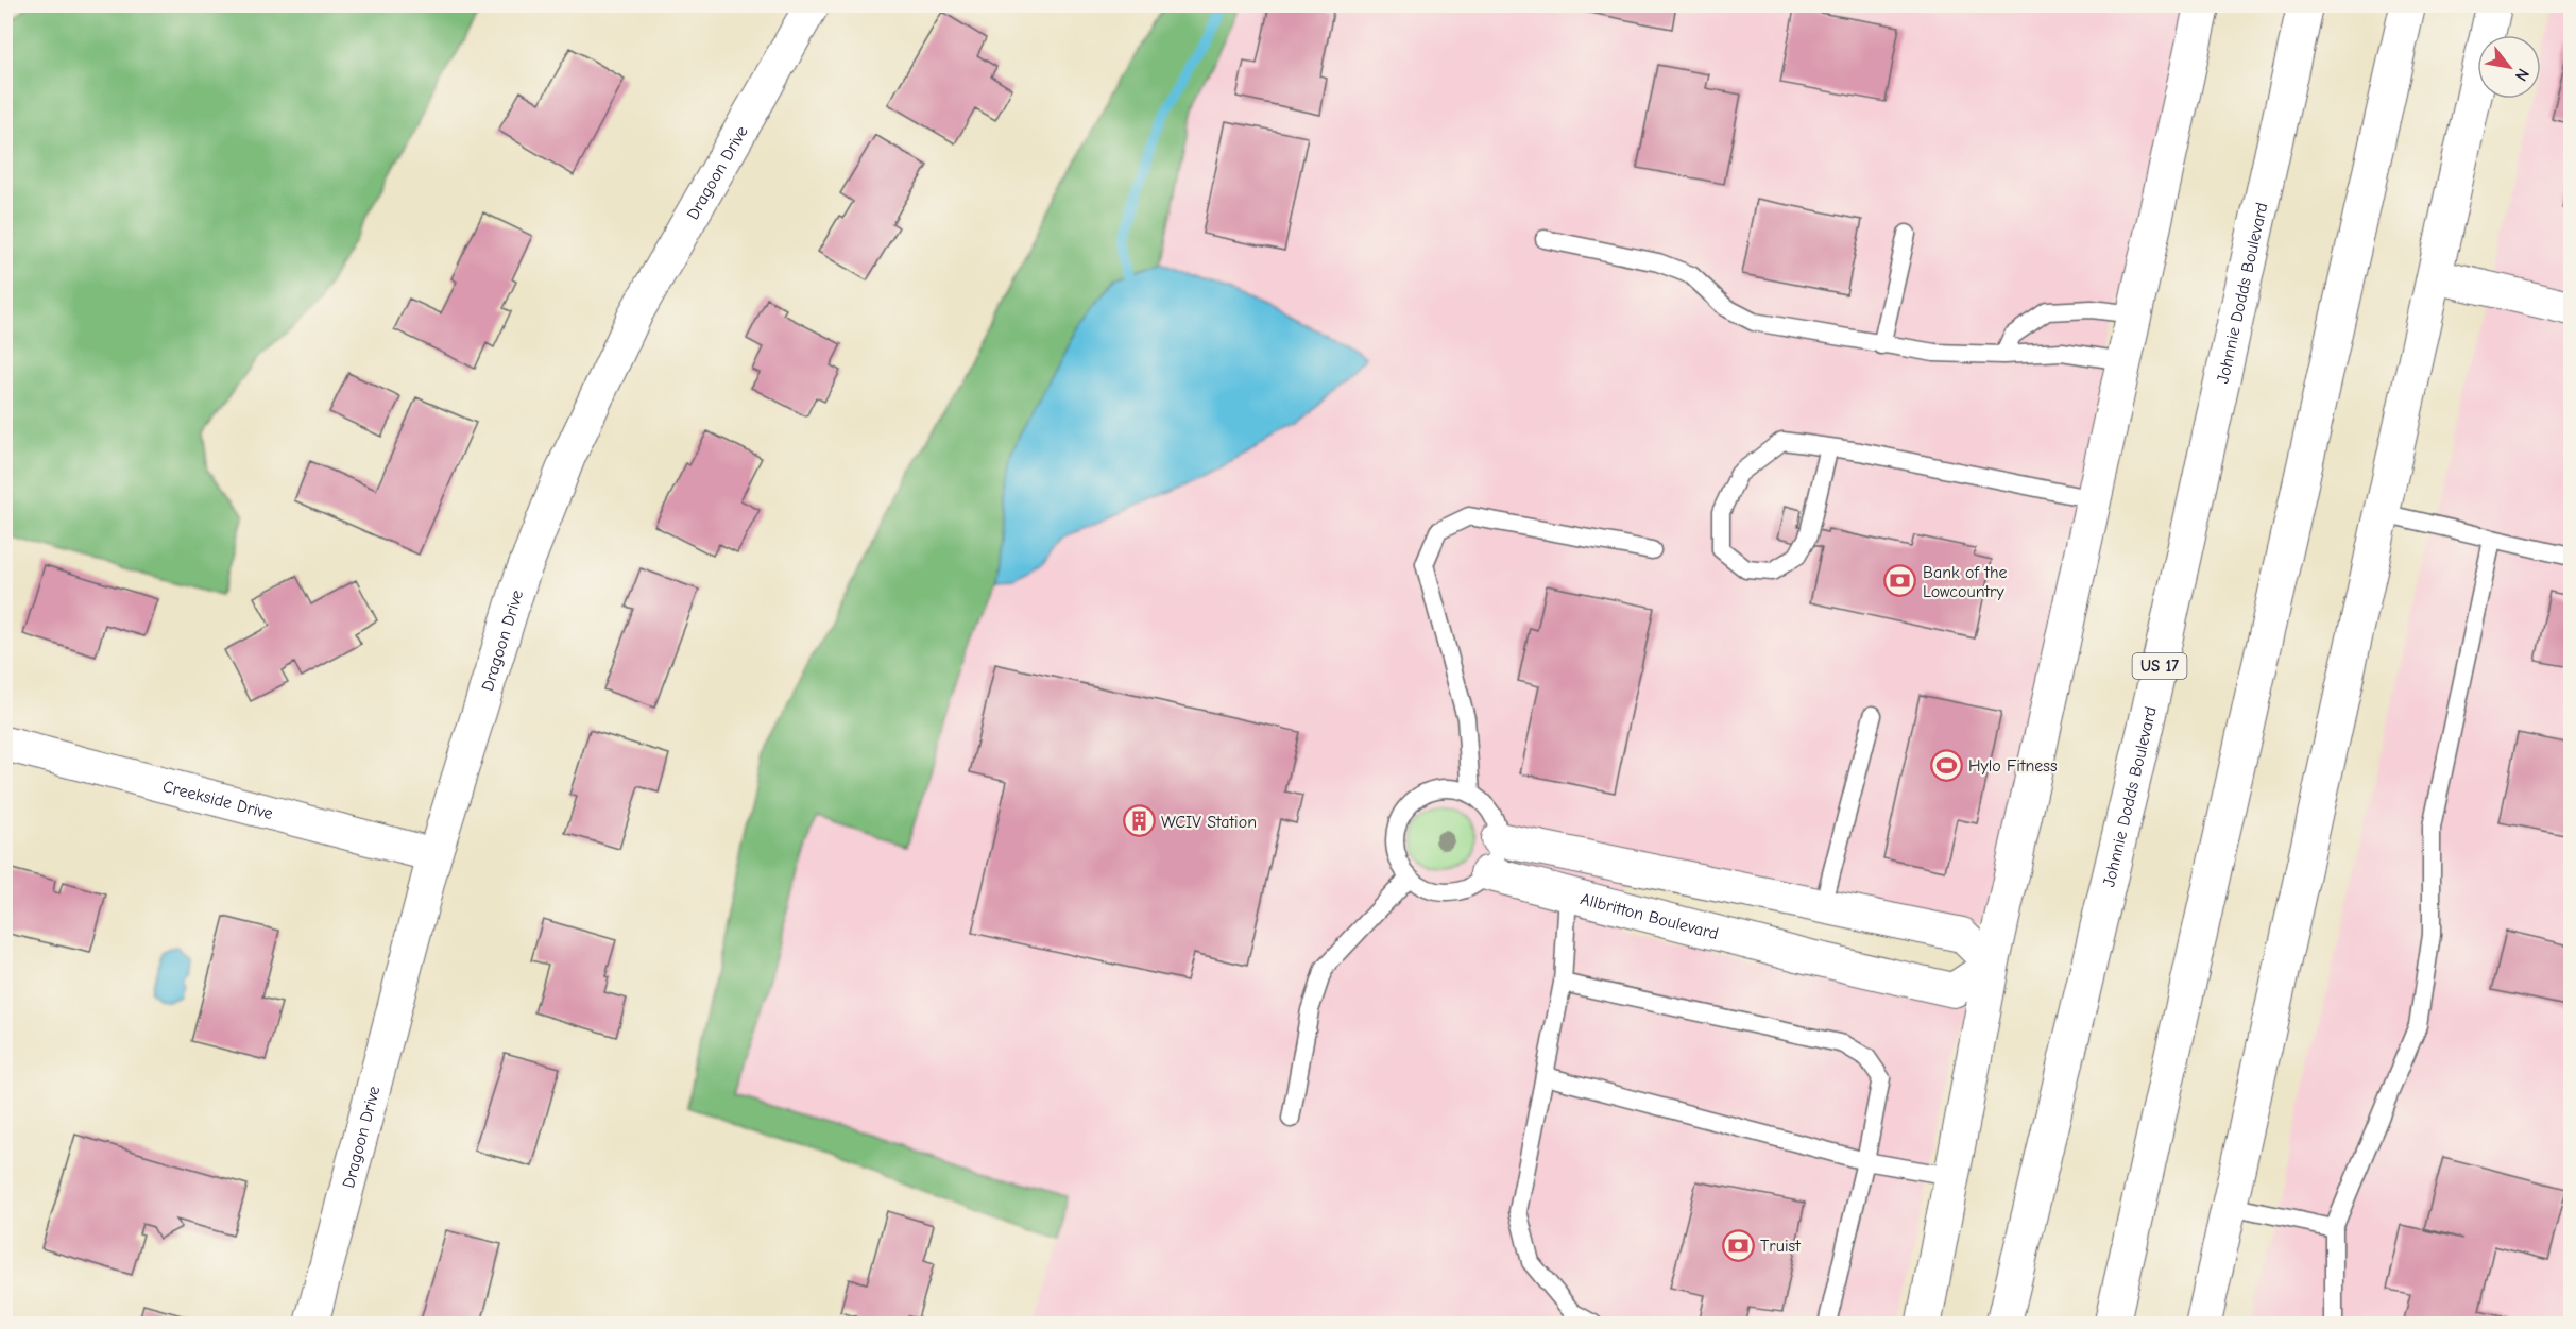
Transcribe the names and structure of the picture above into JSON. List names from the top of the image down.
{
  "streets": {
    "main road": ["Johnnie Dodds Boulevard", "US 17"],
    "street": ["Dragoon Drive", "Creekside Drive", "Allbritton Boulevard"]
  },
  "crossings": [
    ["Dragoon Drive", "Creekside Drive"]
  ],
  "places": {
    "bank": ["Bank of the Lowcountry", "Truist"],
    "sports": ["Hylo Fitness"],
    "building": ["WCIV Station"]
  },
  "north": "bottom right"
}
